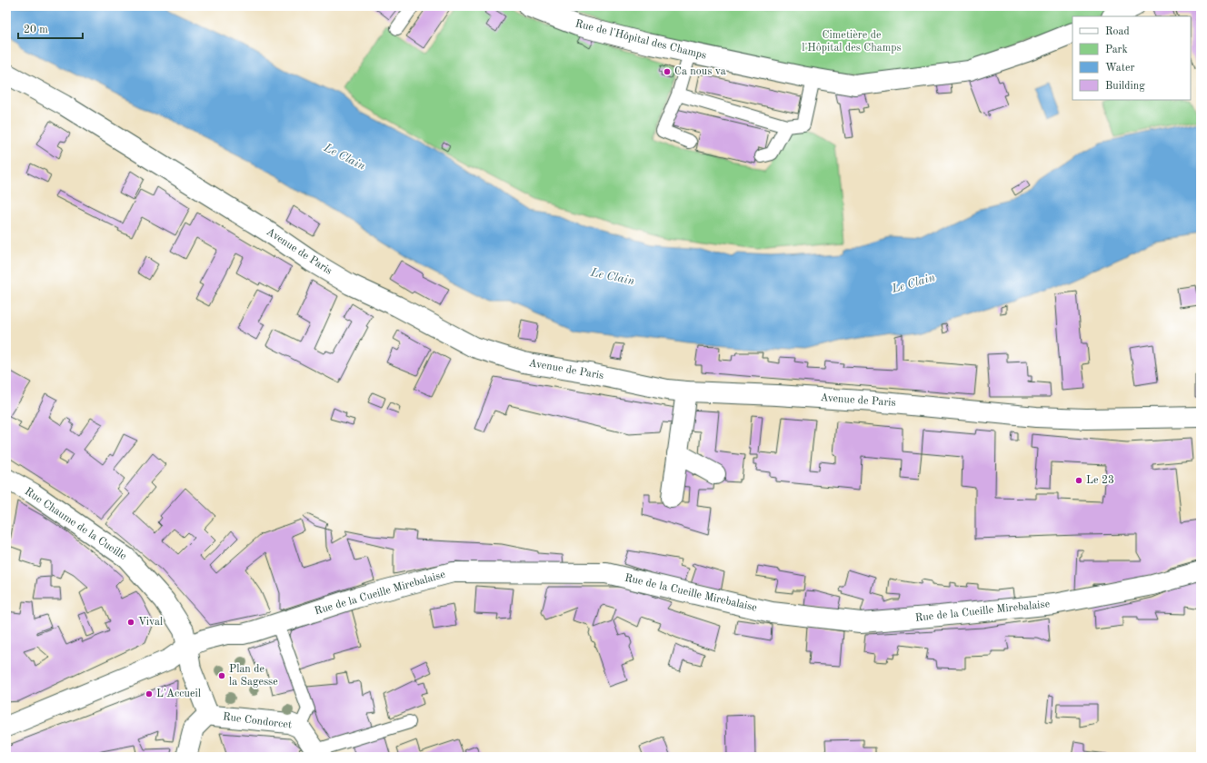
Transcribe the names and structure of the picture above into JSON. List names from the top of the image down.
{
  "streets": {
    "street": [
      "Rue de l'Hôpital des Champs",
      "Avenue de Paris",
      "Rue Chaume de la Cueille",
      "Rue de la Cueille Mirebalaise",
      "Rue Condorcet"
    ]
  },
  "crossings": [
    ["Rue Chaume de la Cueille", "Rue de la Cueille Mirebalaise"],
    ["Rue Chaume de la Cueille", "Rue Condorcet"]
  ],
  "water": ["Le Clain"],
  "parks": ["Cimetière de l'Hôpital des Champs"],
  "places": [
    "Ca nous va",
    "Le 23",
    "Vival",
    "Plan de la Sagesse",
    "L'Accueil"
  ],
  "legend": [
    "Road",
    "Park",
    "Water",
    "Building"
  ],
  "scale_bar": "20 m"
}
